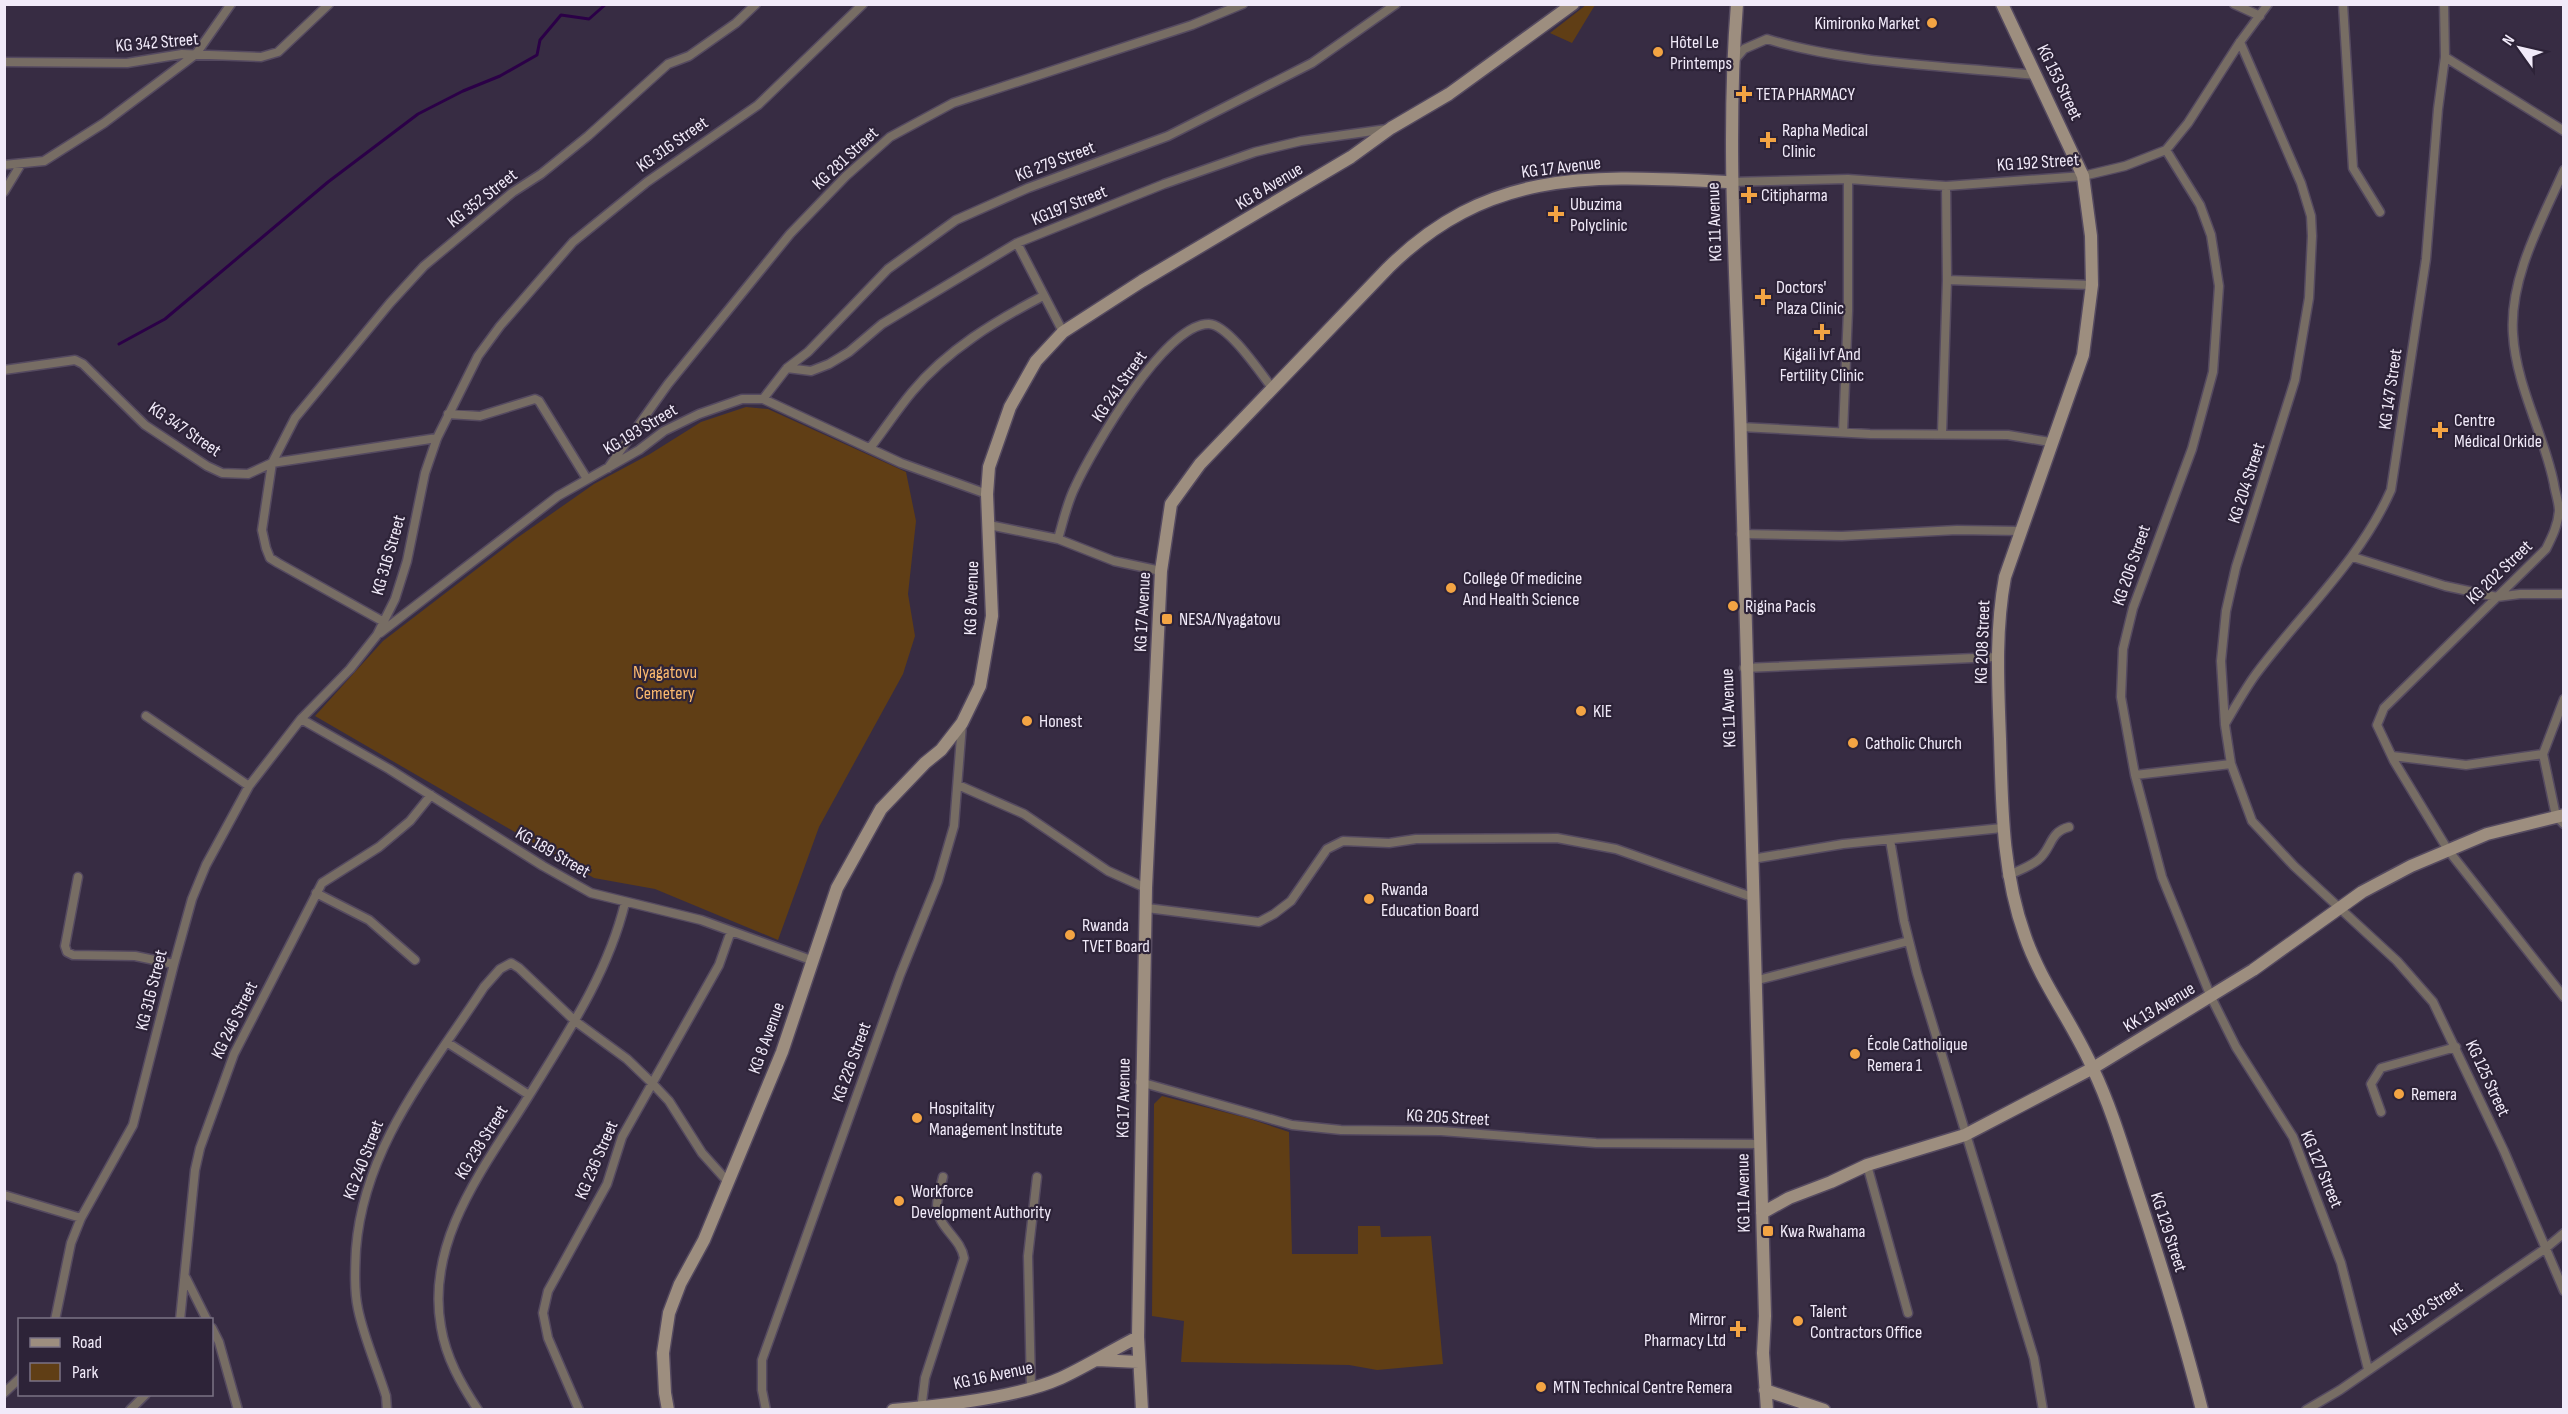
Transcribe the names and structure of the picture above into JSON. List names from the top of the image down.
{
  "streets": {
    "street": [
      "KG 342 Street",
      "KG 153 Street",
      "KG 316 Street",
      "KG 281 Street",
      "KG 279 Street",
      "KG 192 Street",
      "KG 17 Avenue",
      "KG 8 Avenue",
      "KG 352 Street",
      "KG197 Street",
      "KG 11 Avenue",
      "KG 241 Street",
      "KG 147 Street",
      "KG 347 Street",
      "KG 193 Street",
      "KG 204 Street",
      "KG 206 Street",
      "KG 202 Street",
      "KG 208 Street",
      "KG 189 Street",
      "KK 13 Avenue",
      "KG 246 Street",
      "KG 226 Street",
      "KG 125 Street",
      "KG 205 Street",
      "KG 238 Street",
      "KG 240 Street",
      "KG 236 Street",
      "KG 127 Street",
      "KG 129 Street",
      "KG 182 Street",
      "KG 16 Avenue"
    ]
  },
  "crossings": [
    ["KG 153 Street", "KG 192 Street"],
    ["KG 153 Street", "KG 208 Street"],
    ["KG 316 Street", "KG 352 Street"],
    ["KG 316 Street", "KG 347 Street"],
    ["KG 316 Street", "KG 193 Street"],
    ["KG 316 Street", "KG 189 Street"],
    ["KG 281 Street", "KG 193 Street"],
    ["KG 279 Street", "KG197 Street"],
    ["KG 279 Street", "KG 193 Street"],
    ["KG 192 Street", "KG 17 Avenue"],
    ["KG 192 Street", "KG 11 Avenue"],
    ["KG 192 Street", "KG 204 Street"],
    ["KG 192 Street", "KG 206 Street"],
    ["KG 192 Street", "KG 208 Street"],
    ["KG 17 Avenue", "KG 11 Avenue"],
    ["KG 17 Avenue", "KG 241 Street"],
    ["KG 17 Avenue", "KG 205 Street"],
    ["KG 17 Avenue", "KG 16 Avenue"],
    ["KG 8 Avenue", "KG197 Street"],
    ["KG 8 Avenue", "KG 189 Street"],
    ["KG 8 Avenue", "KG 226 Street"],
    ["KG 352 Street", "KG 347 Street"],
    ["KG 11 Avenue", "KK 13 Avenue"],
    ["KG 11 Avenue", "KG 205 Street"],
    ["KG 147 Street", "KG 204 Street"],
    ["KG 204 Street", "KK 13 Avenue"],
    ["KG 204 Street", "KG 125 Street"],
    ["KG 206 Street", "KK 13 Avenue"],
    ["KG 206 Street", "KG 127 Street"],
    ["KG 202 Street", "KK 13 Avenue"],
    ["KG 208 Street", "KK 13 Avenue"],
    ["KG 208 Street", "KG 129 Street"],
    ["KG 189 Street", "KG 246 Street"],
    ["KG 189 Street", "KG 238 Street"],
    ["KG 189 Street", "KG 236 Street"],
    ["KK 13 Avenue", "KG 125 Street"],
    ["KK 13 Avenue", "KG 127 Street"],
    ["KK 13 Avenue", "KG 129 Street"],
    ["KG 125 Street", "KG 182 Street"],
    ["KG 238 Street", "KG 240 Street"],
    ["KG 127 Street", "KG 182 Street"]
  ],
  "parks": ["Nyagatovu Cemetery"],
  "places": {
    "other": [
      "Kimironko Market",
      "Hôtel Le Printemps",
      "College Of medicine And Health Science",
      "Rigina Pacis",
      "KIE",
      "Honest",
      "Catholic Church",
      "Rwanda Education Board",
      "Rwanda TVET Board",
      "École Catholique Remera 1",
      "Remera",
      "Hospitality Management Institute",
      "Workforce Development Authority",
      "Talent Contractors Office",
      "MTN Technical Centre Remera"
    ],
    "health": [
      "TETA PHARMACY",
      "Rapha Medical Clinic",
      "Citipharma",
      "Ubuzima Polyclinic",
      "Doctors' Plaza Clinic",
      "Kigali Ivf And Fertility Clinic",
      "Centre Médical Orkide",
      "Mirror Pharmacy Ltd"
    ],
    "transit": ["NESA/Nyagatovu", "Kwa Rwahama"]
  },
  "legend": ["Road", "Park"],
  "north": "top left"
}
